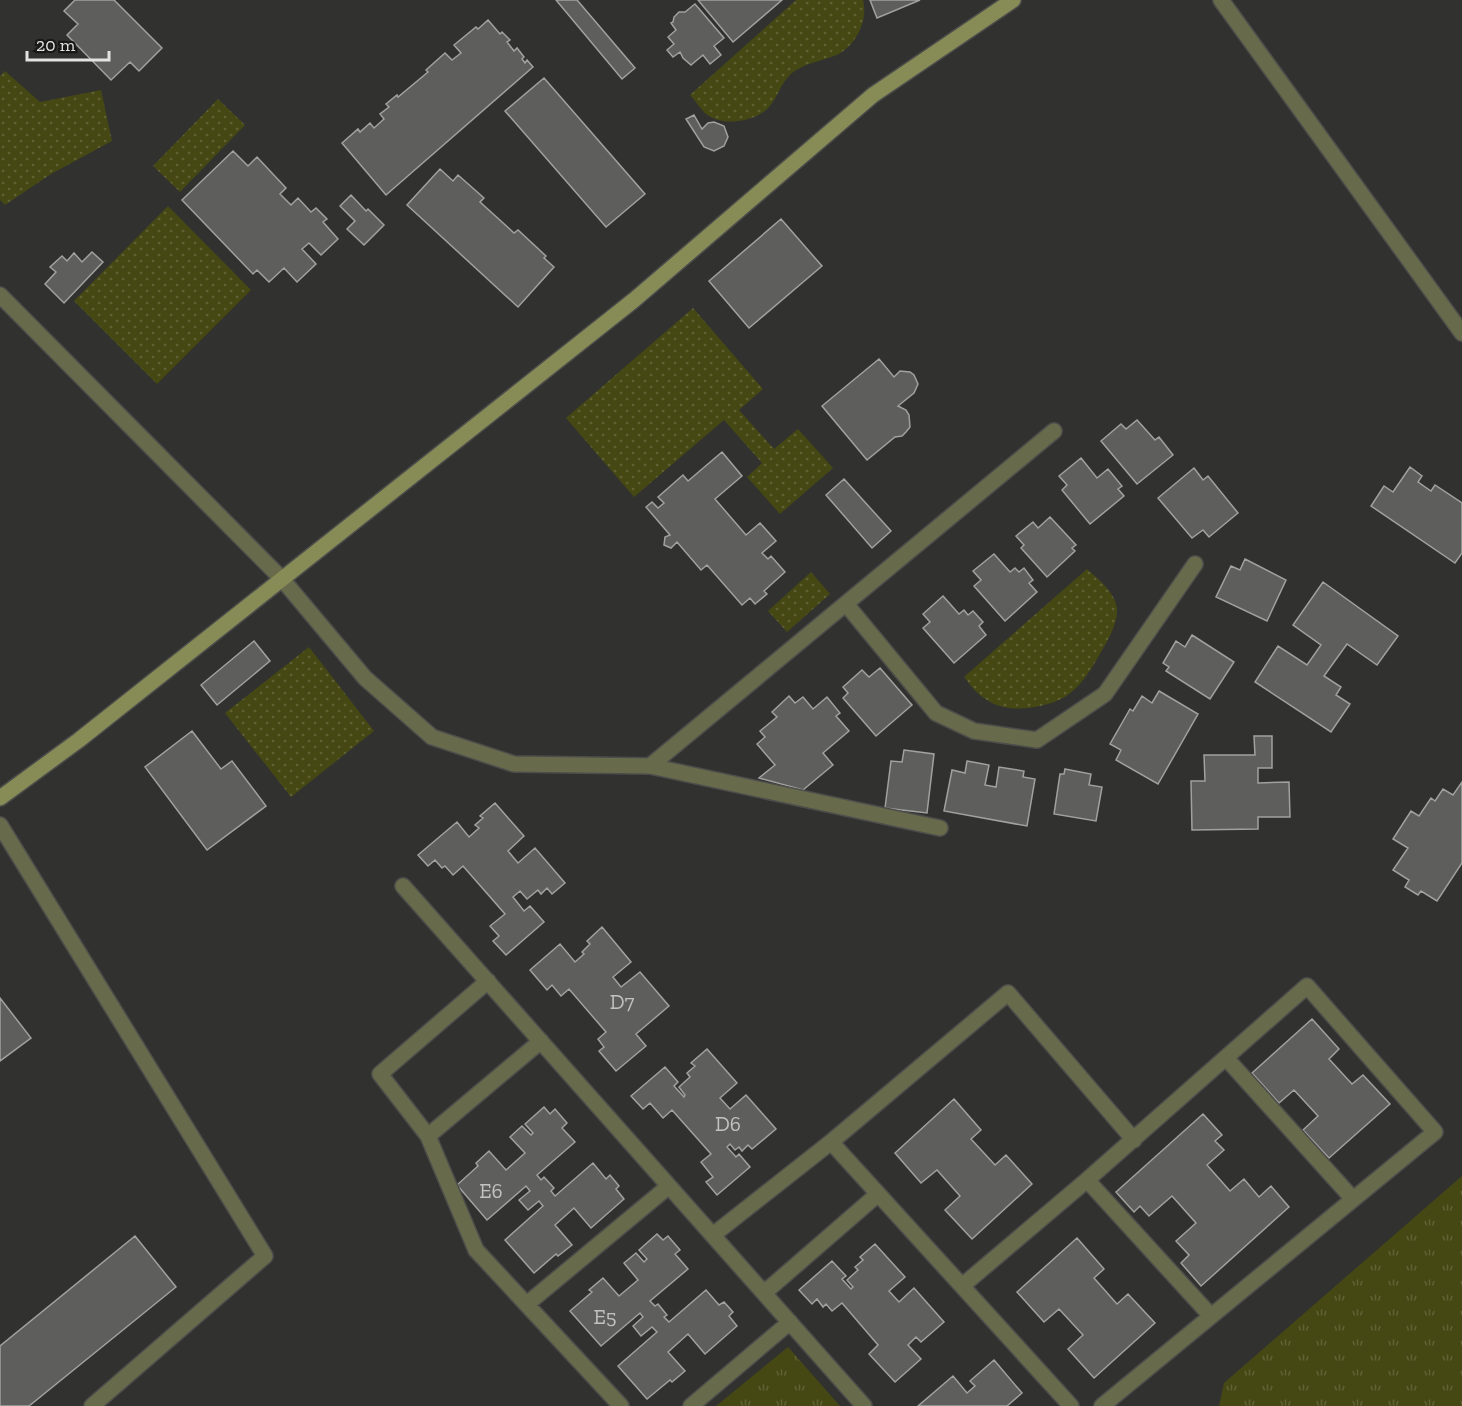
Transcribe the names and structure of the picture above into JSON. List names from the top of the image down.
{
  "house_numbers": [
    "D7",
    "D6",
    "E6",
    "E5"
  ],
  "scale_bar": "20 m"
}
